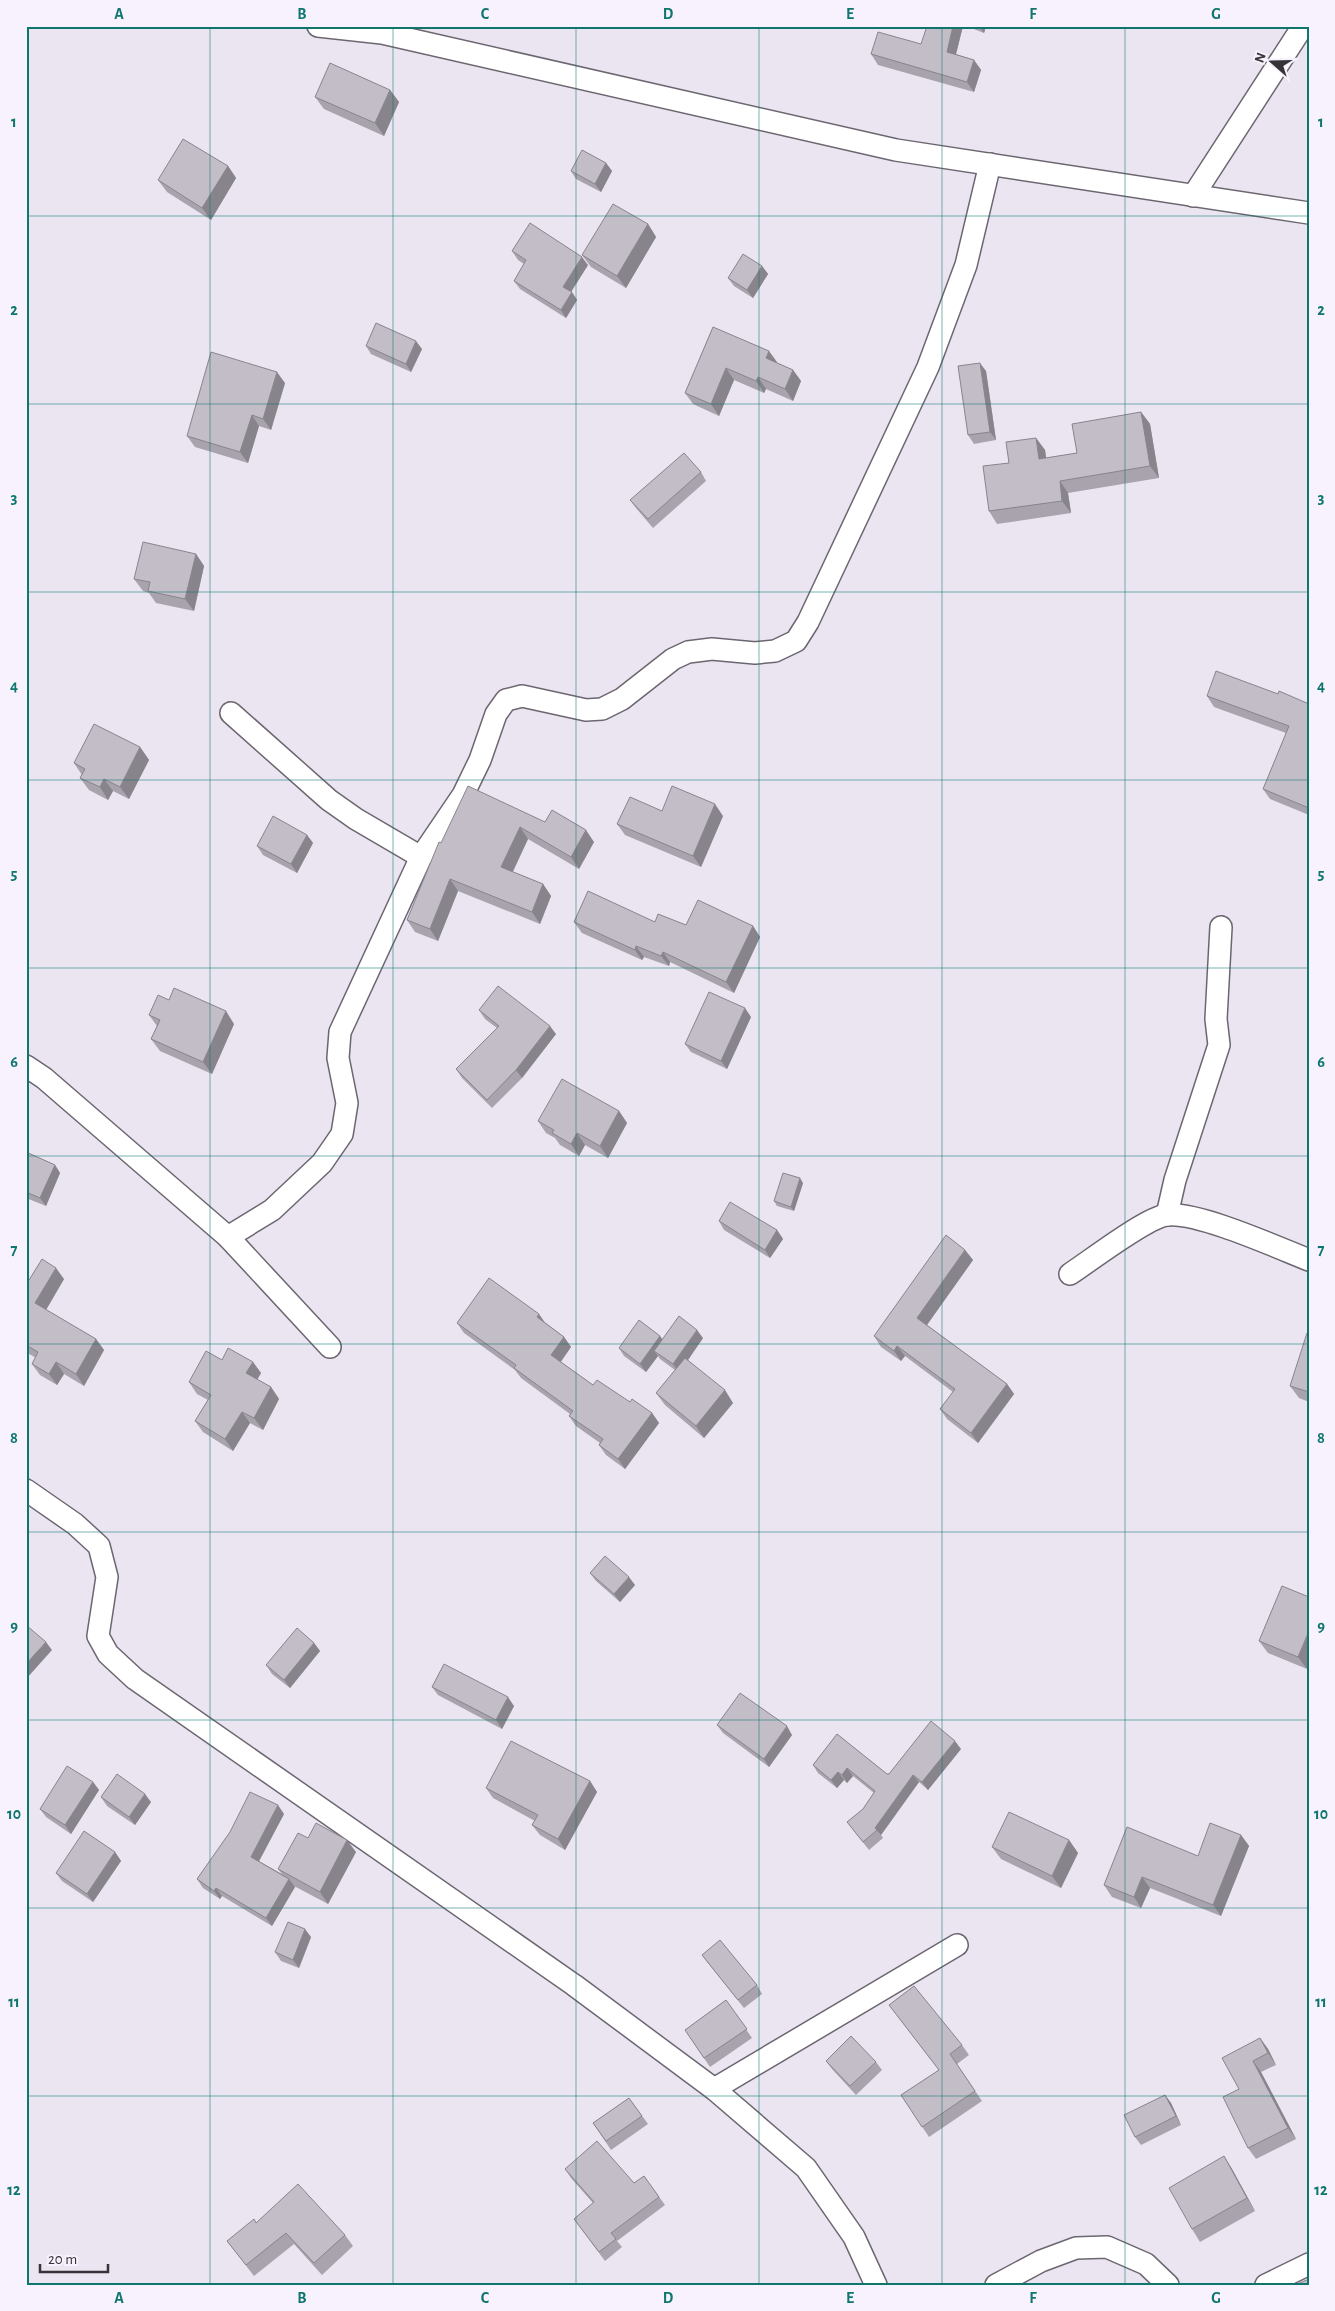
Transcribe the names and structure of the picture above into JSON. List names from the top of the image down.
{
  "scale_bar": "20 m",
  "north": "left",
  "grid": {
    "columns": [
      "A",
      "B",
      "C",
      "D",
      "E",
      "F",
      "G"
    ],
    "rows": [
      "1",
      "2",
      "3",
      "4",
      "5",
      "6",
      "7",
      "8",
      "9",
      "10",
      "11",
      "12"
    ]
  }
}
